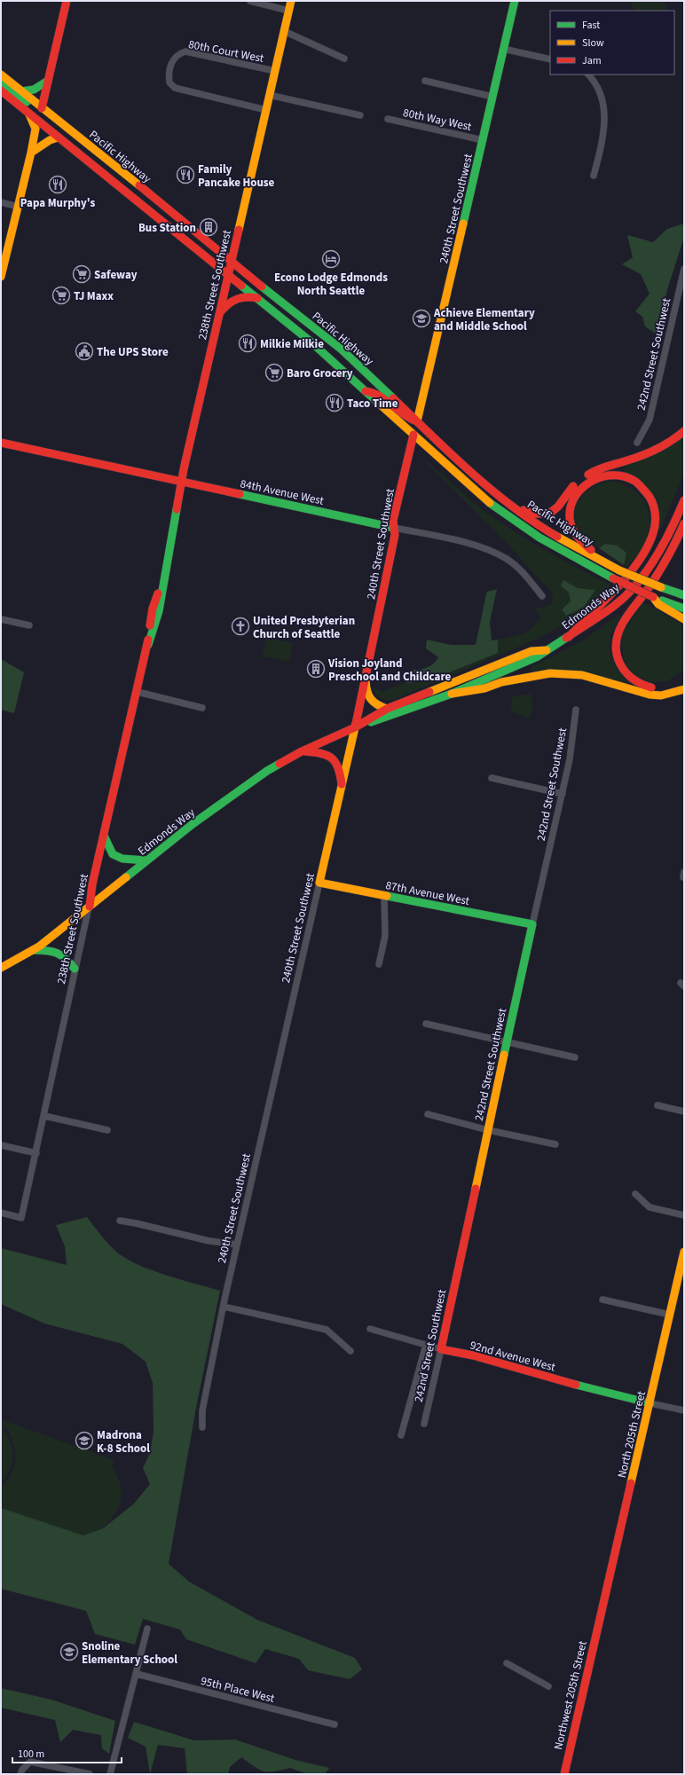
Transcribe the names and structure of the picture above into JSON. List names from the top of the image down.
{
  "streets": {
    "main road": [
      "Pacific Highway",
      "240th Street Southwest",
      "238th Street Southwest",
      "242nd Street Southwest",
      "84th Avenue West",
      "Edmonds Way",
      "87th Avenue West",
      "92nd Avenue West",
      "North 205th Street",
      "Northwest 205th Street"
    ],
    "street": ["80th Court West", "80th Way West", "95th Place West"]
  },
  "crossings": [
    ["80th Court West", "238th Street Southwest"],
    ["80th Way West", "240th Street Southwest"],
    ["Pacific Highway", "240th Street Southwest"],
    ["Pacific Highway", "238th Street Southwest"],
    ["240th Street Southwest", "84th Avenue West"],
    ["240th Street Southwest", "Edmonds Way"],
    ["240th Street Southwest", "87th Avenue West"],
    ["238th Street Southwest", "84th Avenue West"],
    ["238th Street Southwest", "Edmonds Way"],
    ["242nd Street Southwest", "87th Avenue West"],
    ["242nd Street Southwest", "92nd Avenue West"],
    ["92nd Avenue West", "North 205th Street"],
    ["North 205th Street", "Northwest 205th Street"]
  ],
  "places": {
    "restaurant": [
      "Family Pancake House",
      "Papa Murphy's",
      "Milkie Milkie",
      "Taco Time"
    ],
    "building": ["Bus Station", "Vision Joyland Preschool and Childcare"],
    "hotel": ["Econo Lodge Edmonds North Seattle"],
    "supermarket": ["Safeway", "TJ Maxx", "Baro Grocery"],
    "school or university": ["Achieve Elementary and Middle School", "Madrona K-8 School", "Snoline Elementary School"],
    "public building": ["The UPS Store"],
    "church": ["United Presbyterian Church of Seattle"]
  },
  "legend": ["Fast", "Slow", "Jam"],
  "scale_bar": "100 m"
}
